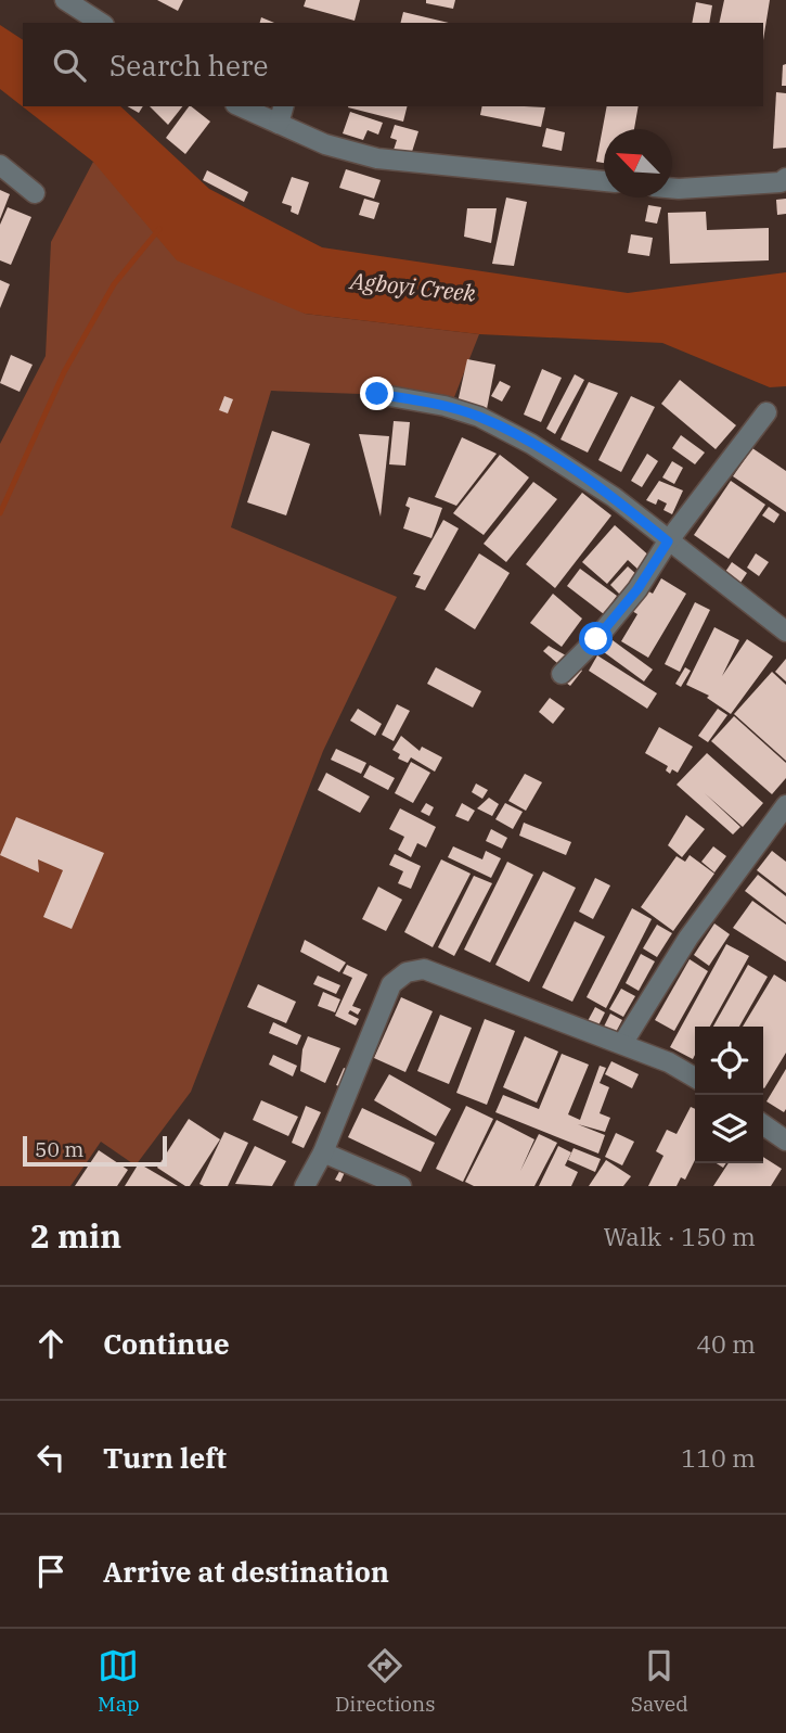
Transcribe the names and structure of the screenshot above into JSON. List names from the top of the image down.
{
  "water": ["Agboyi Creek"],
  "scale_bar": "50 m",
  "north": "top left",
  "page": {
    "search": "Search here",
    "scale": "50 m",
    "heading": ["2 min", "Walk · 150 m"],
    "list": [
      ["Continue", "40 m"],
      ["Turn left", "110 m"],
      "Arrive at destination"
    ],
    "nav": ["Map", "Directions", "Saved"]
  }
}
